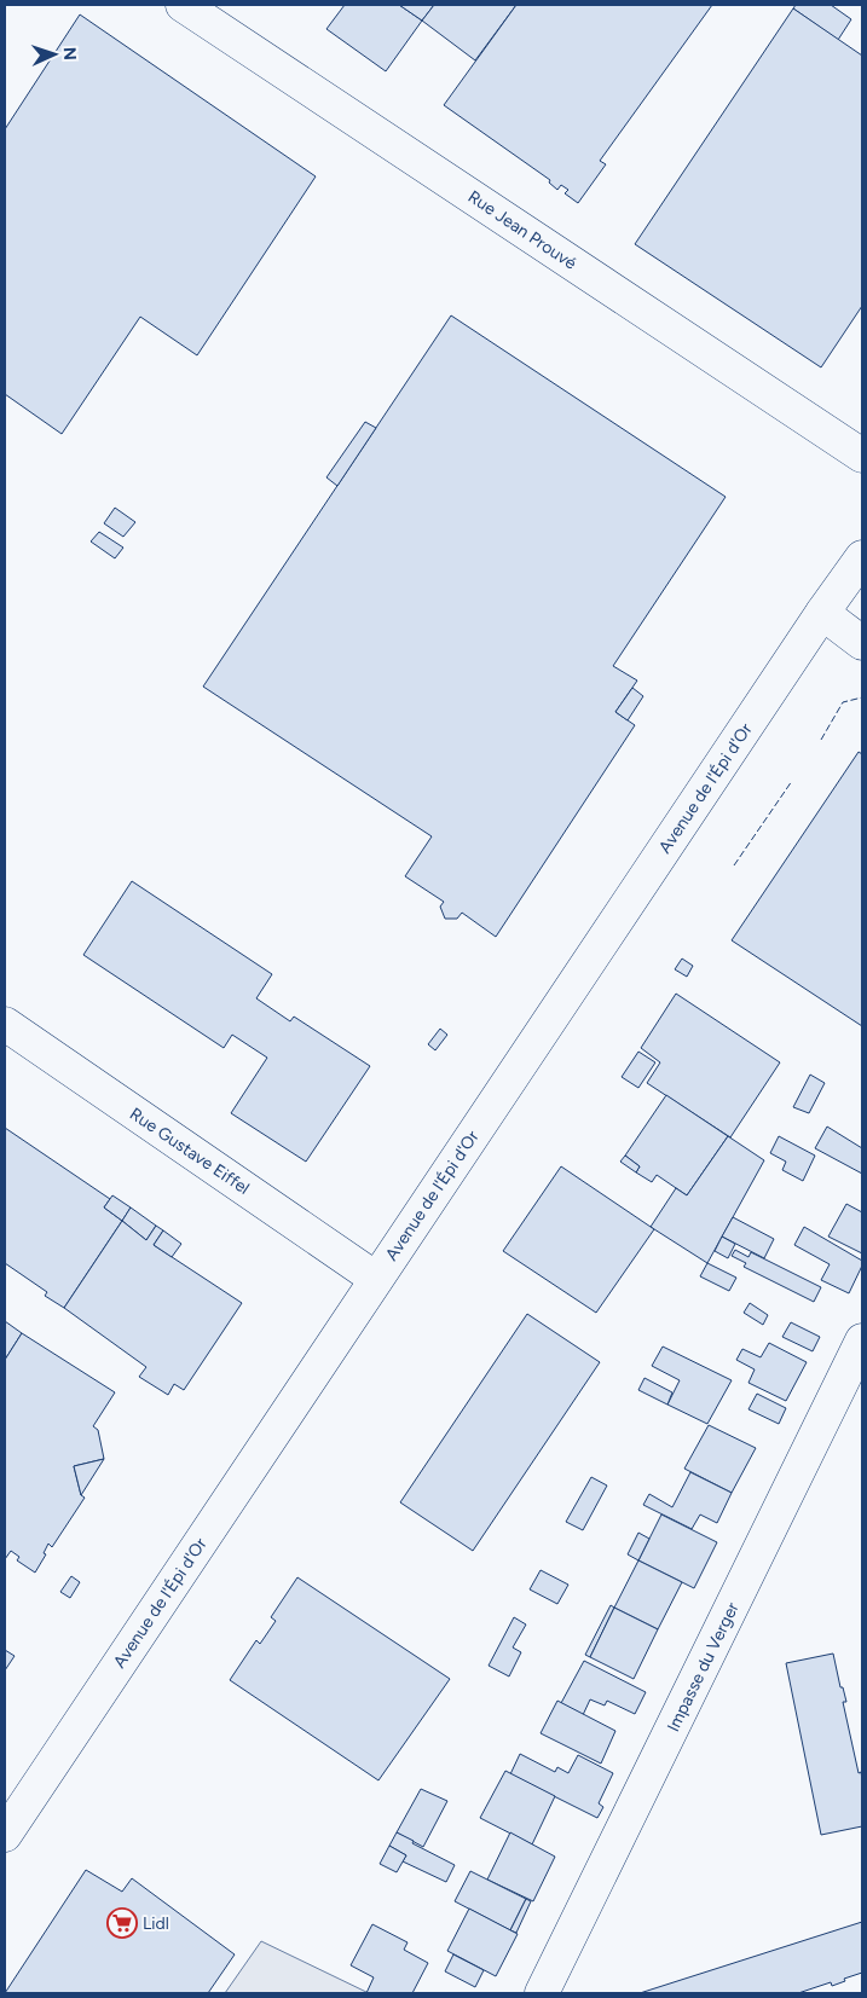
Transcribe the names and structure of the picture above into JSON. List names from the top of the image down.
{
  "streets": {
    "street": [
      "Rue Jean Prouvé",
      "Avenue de l'Épi d'Or",
      "Rue Gustave Eiffel",
      "Impasse du Verger"
    ]
  },
  "crossings": [
    ["Avenue de l'Épi d'Or", "Rue Gustave Eiffel"]
  ],
  "places": {
    "supermarket": ["Lidl"]
  },
  "north": "right"
}
